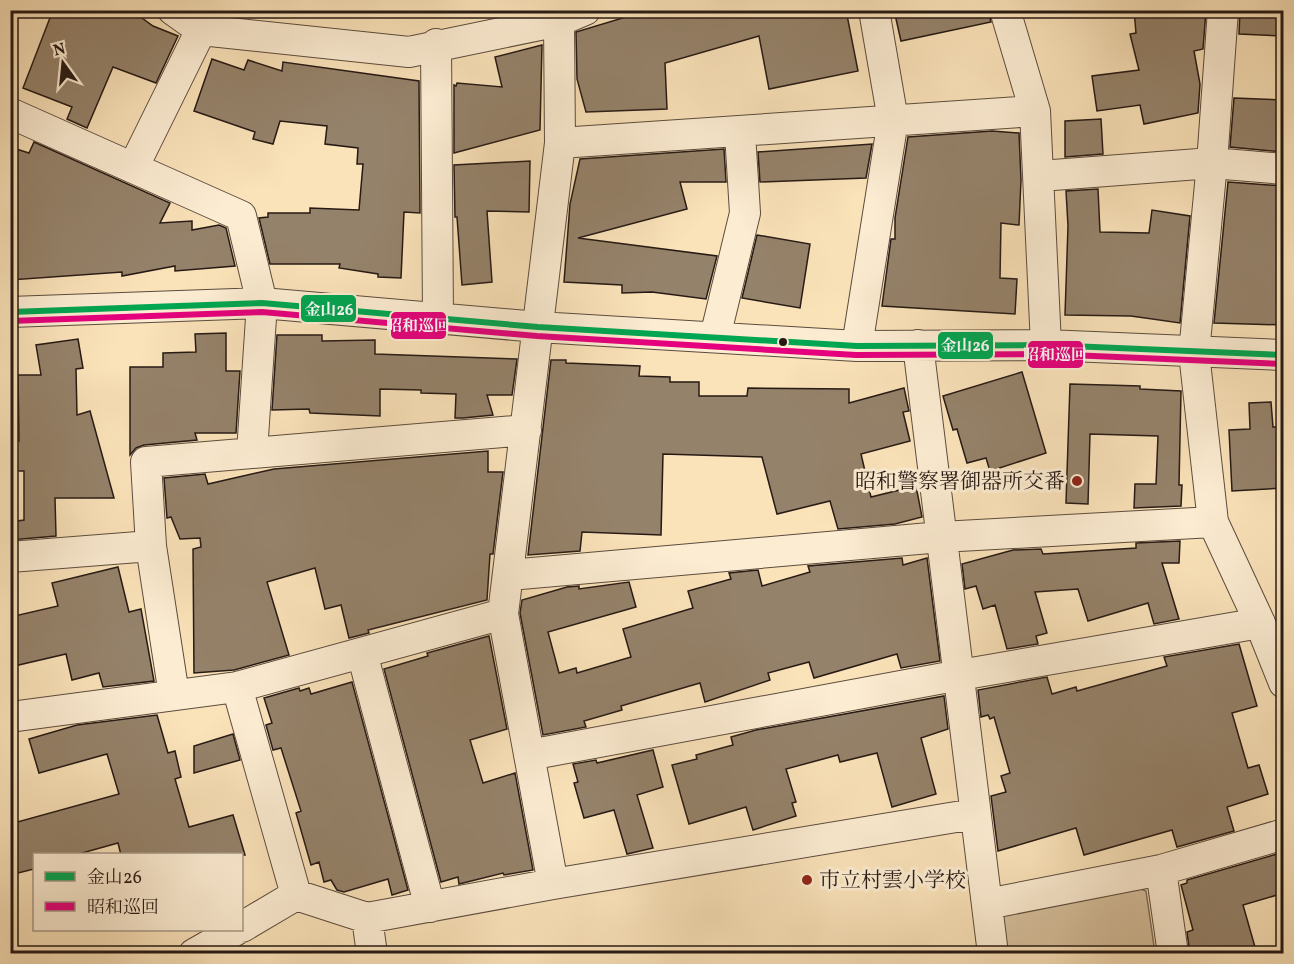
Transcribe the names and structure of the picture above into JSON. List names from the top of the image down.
{
  "places": ["昭和警察署御器所交番", "市立村雲小学校"],
  "lines": ["transit line 金山26", "transit line 昭和巡回"],
  "legend": ["金山26", "昭和巡回"],
  "north": "top"
}
